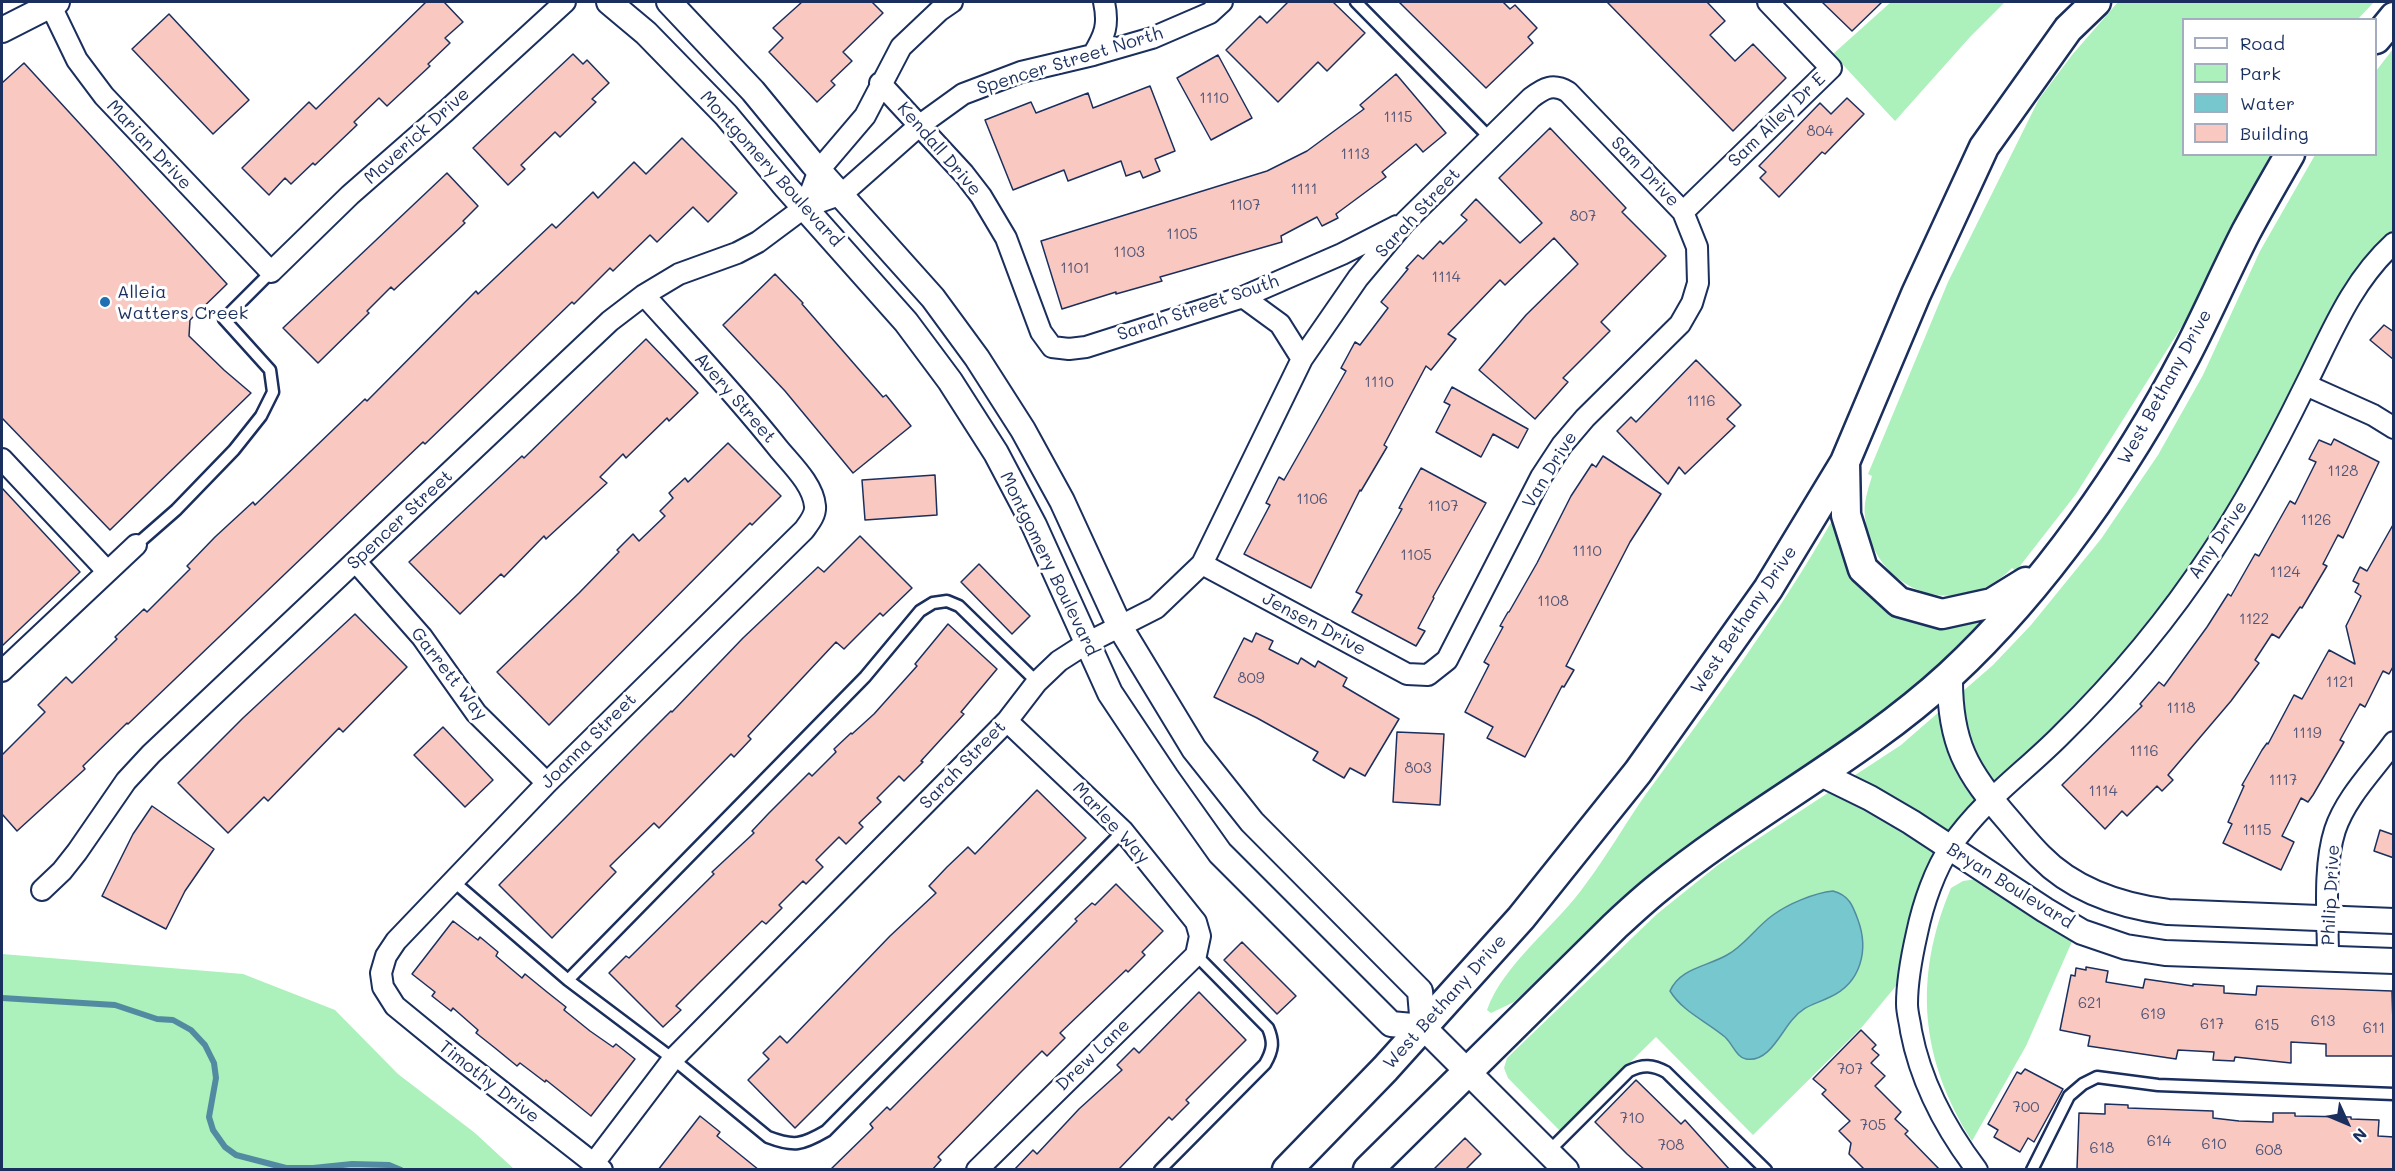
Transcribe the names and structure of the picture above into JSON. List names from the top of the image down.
{
  "streets": {
    "main road": ["West Bethany Drive"],
    "street": [
      "Spencer Street North",
      "Sam Alley Dr E",
      "Maverick Drive",
      "Marian Drive",
      "Kendall Drive",
      "Montgomery Boulevard",
      "Sam Drive",
      "Sarah Street",
      "Sarah Street South",
      "Avery Street",
      "Van Drive",
      "Spencer Street",
      "Amy Drive",
      "Jensen Drive",
      "Garrett Way",
      "Joanna Street",
      "Marlee Way",
      "Bryan Boulevard",
      "Philip Drive",
      "Drew Lane",
      "Timothy Drive"
    ]
  },
  "crossings": [
    ["Spencer Street North", "Kendall Drive"],
    ["Spencer Street North", "Montgomery Boulevard"],
    ["Spencer Street North", "Spencer Street"],
    ["Sam Alley Dr E", "Sam Drive"],
    ["Maverick Drive", "Marian Drive"],
    ["Kendall Drive", "Sarah Street South"],
    ["Montgomery Boulevard", "Sarah Street"],
    ["Montgomery Boulevard", "West Bethany Drive"],
    ["Montgomery Boulevard", "Spencer Street"],
    ["Sam Drive", "Sarah Street"],
    ["Sam Drive", "Van Drive"],
    ["Sarah Street", "Sarah Street South"],
    ["Sarah Street", "Jensen Drive"],
    ["Sarah Street", "Marlee Way"],
    ["Sarah Street", "Timothy Drive"],
    ["West Bethany Drive", "Bryan Boulevard"],
    ["Avery Street", "Spencer Street"],
    ["Avery Street", "Joanna Street"],
    ["Van Drive", "Jensen Drive"],
    ["Spencer Street", "Garrett Way"],
    ["Amy Drive", "Bryan Boulevard"],
    ["Garrett Way", "Joanna Street"],
    ["Joanna Street", "Timothy Drive"],
    ["Marlee Way", "Drew Lane"],
    ["Bryan Boulevard", "Philip Drive"]
  ],
  "places": ["Alleia Watters Creek"],
  "house_numbers": [
    "1110",
    "1115",
    "804",
    "1113",
    "1111",
    "1107",
    "807",
    "1105",
    "1103",
    "1101",
    "1114",
    "1110",
    "1116",
    "1128",
    "1106",
    "1107",
    "1126",
    "1110",
    "1105",
    "1124",
    "1108",
    "1122",
    "809",
    "1121",
    "1118",
    "1119",
    "1116",
    "803",
    "1117",
    "1114",
    "1115",
    "621",
    "619",
    "613",
    "617",
    "615",
    "611",
    "707",
    "700",
    "710",
    "705",
    "614",
    "610",
    "708",
    "618",
    "608"
  ],
  "legend": [
    "Road",
    "Park",
    "Water",
    "Building"
  ],
  "north": "bottom right"
}
